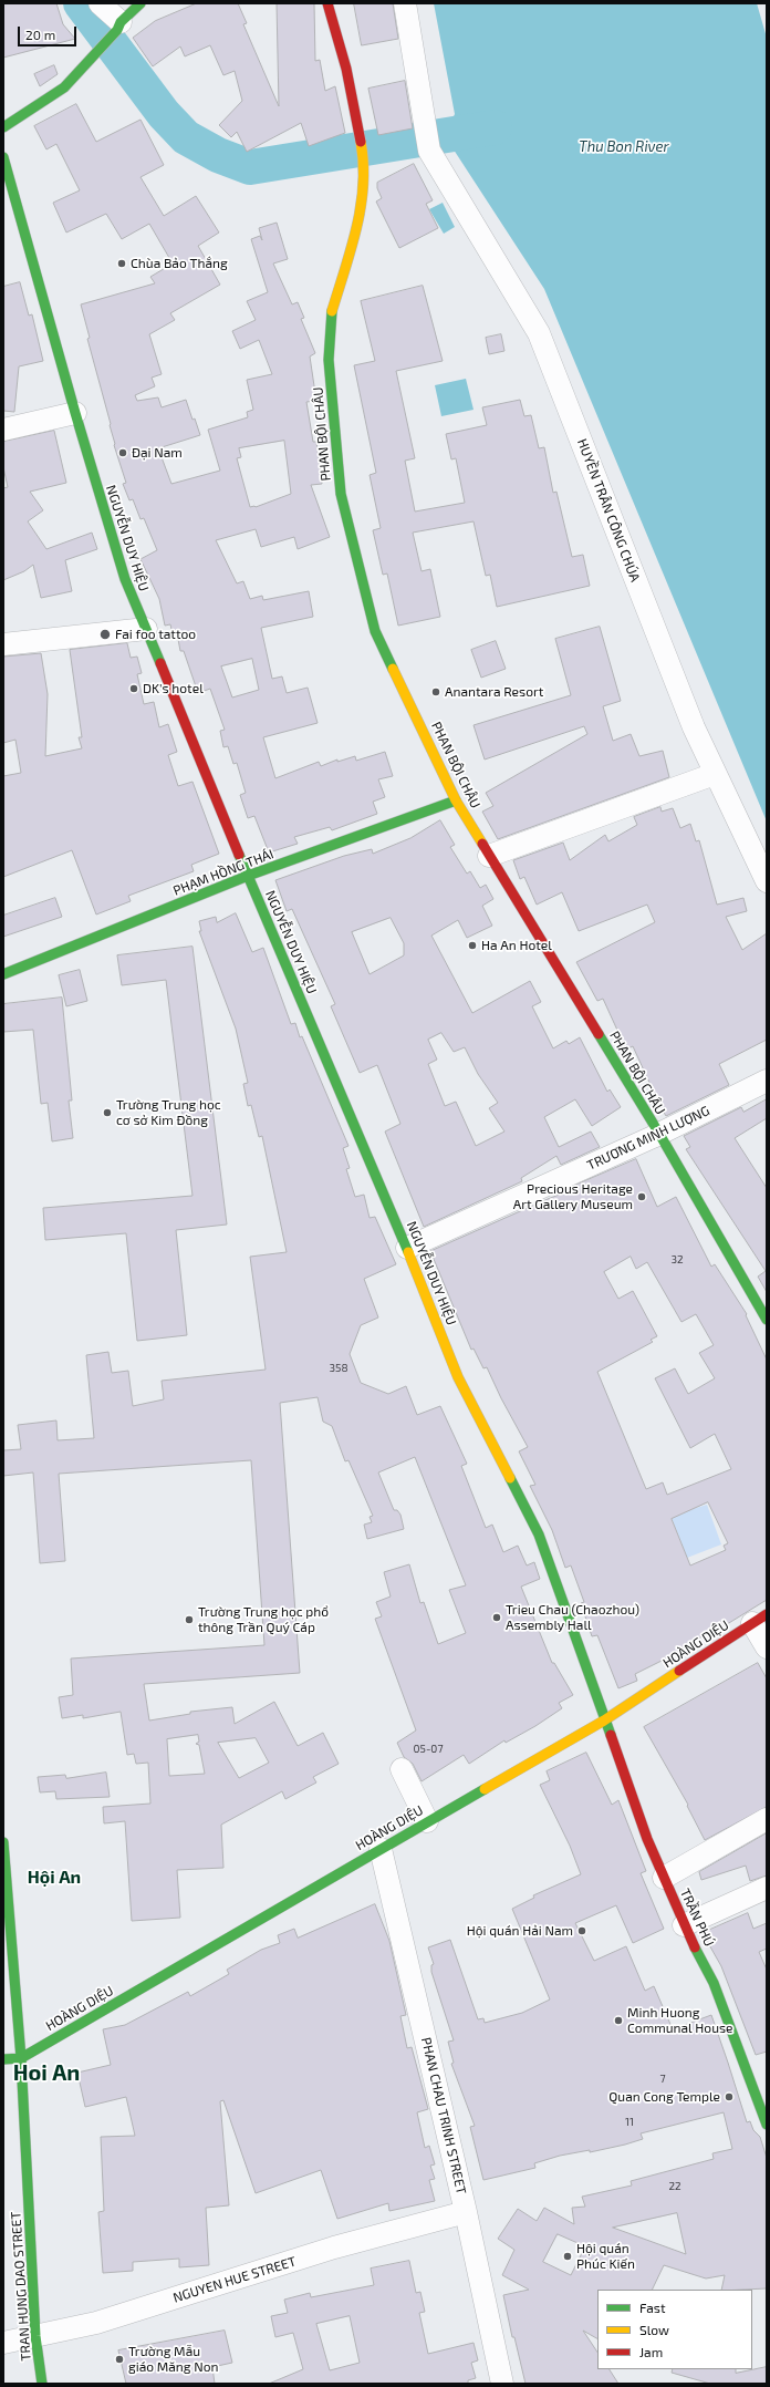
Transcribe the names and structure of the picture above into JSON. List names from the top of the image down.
{
  "streets": {
    "street": [
      "PHAN BỘI CHÂU",
      "HUYỀN TRÂN CÔNG CHÚA",
      "NGUYỄN DUY HIỆU",
      "PHẠM HỒNG THÁI",
      "TRƯƠNG MINH LƯỢNG",
      "HOÀNG DIỆU",
      "TRẦN PHÚ",
      "PHAN CHAU TRINH STREET",
      "NGUYEN HUE STREET",
      "TRAN HUNG DAO STREET"
    ]
  },
  "crossings": [
    ["PHAN BỘI CHÂU", "PHẠM HỒNG THÁI"],
    ["PHAN BỘI CHÂU", "TRƯƠNG MINH LƯỢNG"],
    ["NGUYỄN DUY HIỆU", "PHẠM HỒNG THÁI"],
    ["NGUYỄN DUY HIỆU", "TRƯƠNG MINH LƯỢNG"],
    ["NGUYỄN DUY HIỆU", "HOÀNG DIỆU"],
    ["NGUYỄN DUY HIỆU", "TRẦN PHÚ"],
    ["HOÀNG DIỆU", "TRẦN PHÚ"],
    ["HOÀNG DIỆU", "PHAN CHAU TRINH STREET"],
    ["HOÀNG DIỆU", "TRAN HUNG DAO STREET"],
    ["PHAN CHAU TRINH STREET", "NGUYEN HUE STREET"],
    ["NGUYEN HUE STREET", "TRAN HUNG DAO STREET"]
  ],
  "districts": ["Hội An", "Hoi An"],
  "water": ["Thu Bon River"],
  "places": [
    "Chùa Bảo Thắng",
    "Đại Nam",
    "Fai foo tattoo",
    "DK's hotel",
    "Anantara Resort",
    "Ha An Hotel",
    "Trường Trung học cơ sở Kim Đồng",
    "Precious Heritage Art Gallery Museum",
    "Trieu Chau (Chaozhou) Assembly Hall",
    "Trường Trung học phổ thông Trần Quý Cáp",
    "Hội quán Hải Nam",
    "Minh Huong Communal House",
    "Quan Cong Temple",
    "Hội quán Phúc Kiến",
    "Trường Mẫu giáo Măng Non"
  ],
  "house_numbers": [
    "32",
    "358",
    "05-07",
    "7",
    "11",
    "22"
  ],
  "legend": ["Fast", "Slow", "Jam"],
  "scale_bar": "20 m"
}
